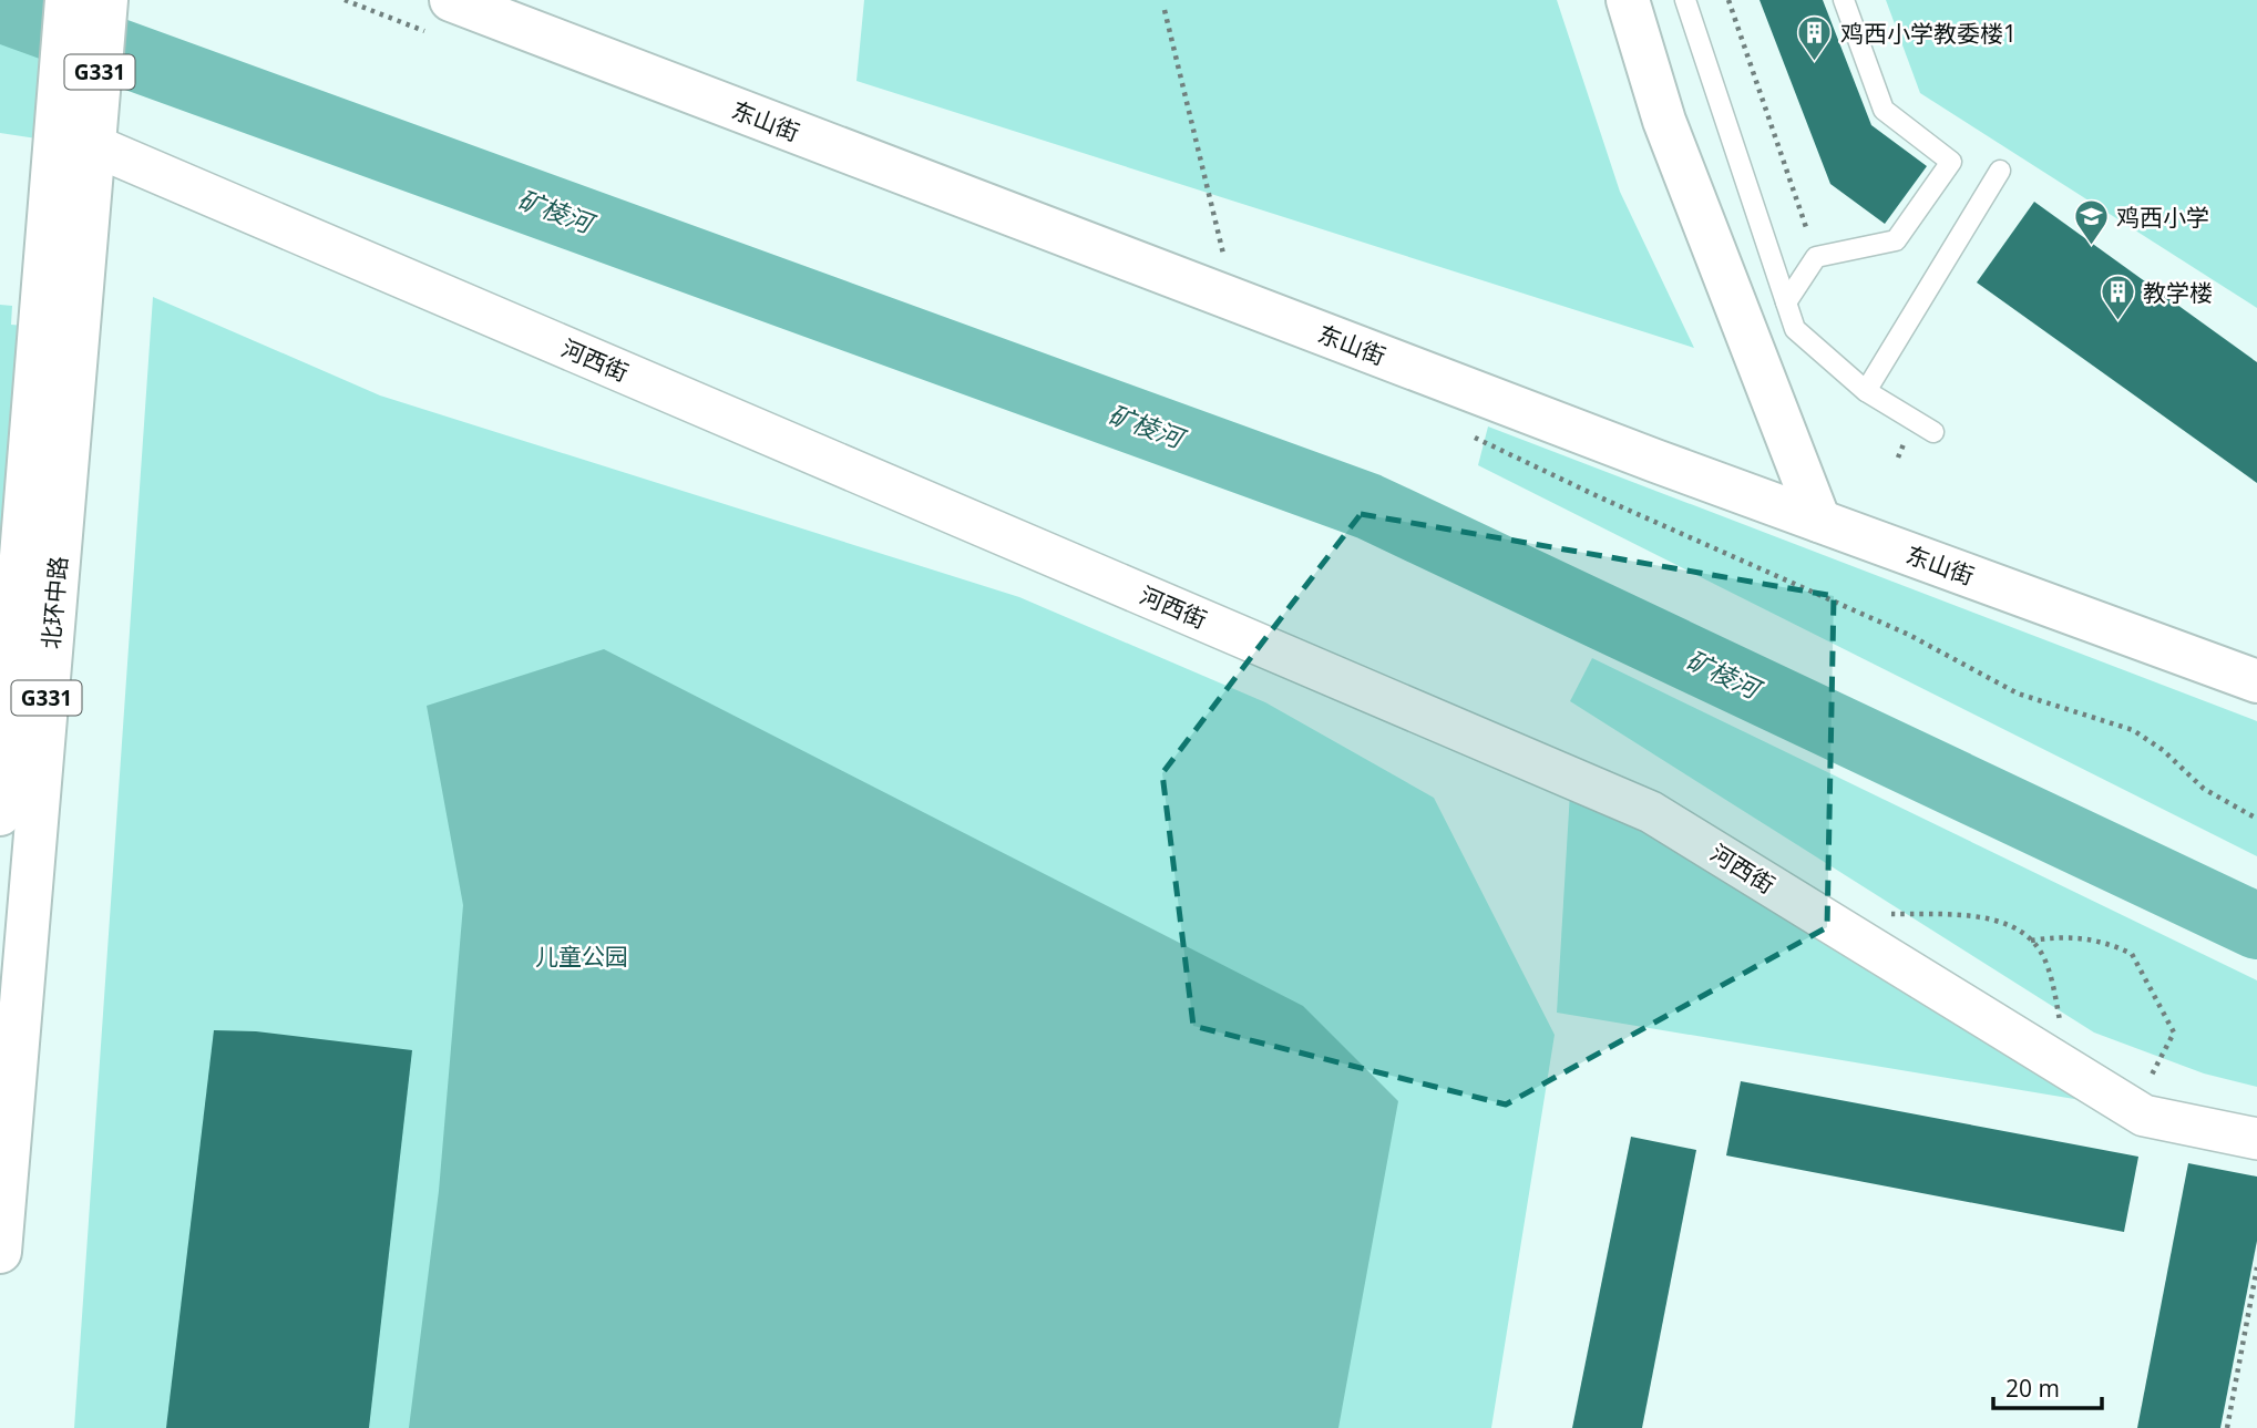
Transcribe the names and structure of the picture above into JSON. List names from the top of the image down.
{
  "streets": {
    "main road": ["G331", "东山街", "北环中路"],
    "street": ["河西街"]
  },
  "crossings": [
    ["河西街", "北环中路"]
  ],
  "water": ["矿棱河"],
  "parks": ["儿童公园"],
  "places": {
    "building": ["鸡西小学教委楼1", "教学楼"],
    "school or university": ["鸡西小学"]
  },
  "scale_bar": "20 m"
}
